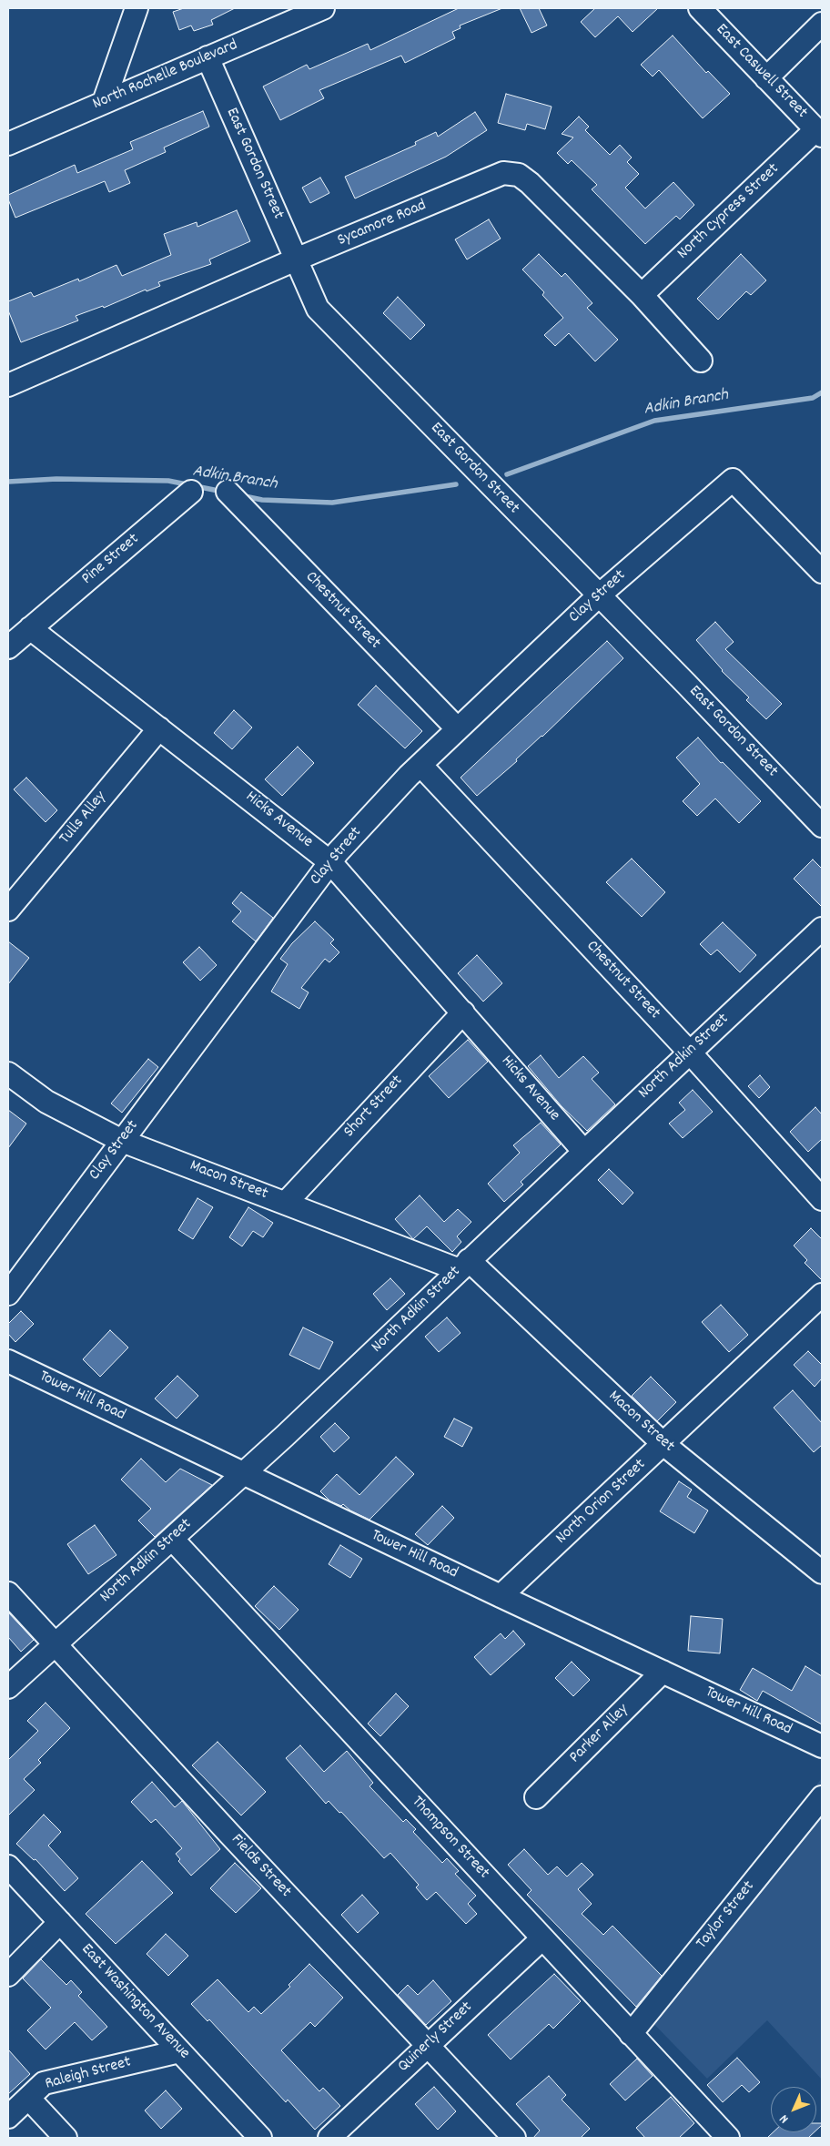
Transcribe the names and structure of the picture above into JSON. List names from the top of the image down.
{
  "streets": {
    "street": [
      "East Caswell Street",
      "North Rochelle Boulevard",
      "East Gordon Street",
      "North Cypress Street",
      "Sycamore Road",
      "Pine Street",
      "Clay Street",
      "Chestnut Street",
      "Tulls Alley",
      "Hicks Avenue",
      "North Adkin Street",
      "Short Street",
      "Macon Street",
      "Tower Hill Road",
      "North Orion Street",
      "Parker Alley",
      "Thompson Street",
      "Fields Street",
      "Taylor Street",
      "East Washington Avenue",
      "Quinerly Street",
      "Raleigh Street"
    ]
  },
  "crossings": [
    ["East Caswell Street", "North Cypress Street"],
    ["North Rochelle Boulevard", "East Gordon Street"],
    ["East Gordon Street", "Sycamore Road"],
    ["East Gordon Street", "Clay Street"],
    ["North Cypress Street", "Sycamore Road"],
    ["Pine Street", "Hicks Avenue"],
    ["Clay Street", "Chestnut Street"],
    ["Clay Street", "Hicks Avenue"],
    ["Clay Street", "Macon Street"],
    ["Chestnut Street", "North Adkin Street"],
    ["Tulls Alley", "Hicks Avenue"],
    ["Hicks Avenue", "North Adkin Street"],
    ["Hicks Avenue", "Short Street"],
    ["North Adkin Street", "Macon Street"],
    ["North Adkin Street", "Tower Hill Road"],
    ["North Adkin Street", "Thompson Street"],
    ["North Adkin Street", "Fields Street"],
    ["Short Street", "Macon Street"],
    ["Macon Street", "North Orion Street"],
    ["Tower Hill Road", "North Orion Street"],
    ["Tower Hill Road", "Parker Alley"],
    ["Thompson Street", "Taylor Street"],
    ["Thompson Street", "Quinerly Street"],
    ["Fields Street", "Quinerly Street"],
    ["East Washington Avenue", "Raleigh Street"]
  ],
  "water": ["Adkin Branch"],
  "north": "bottom left"
}
